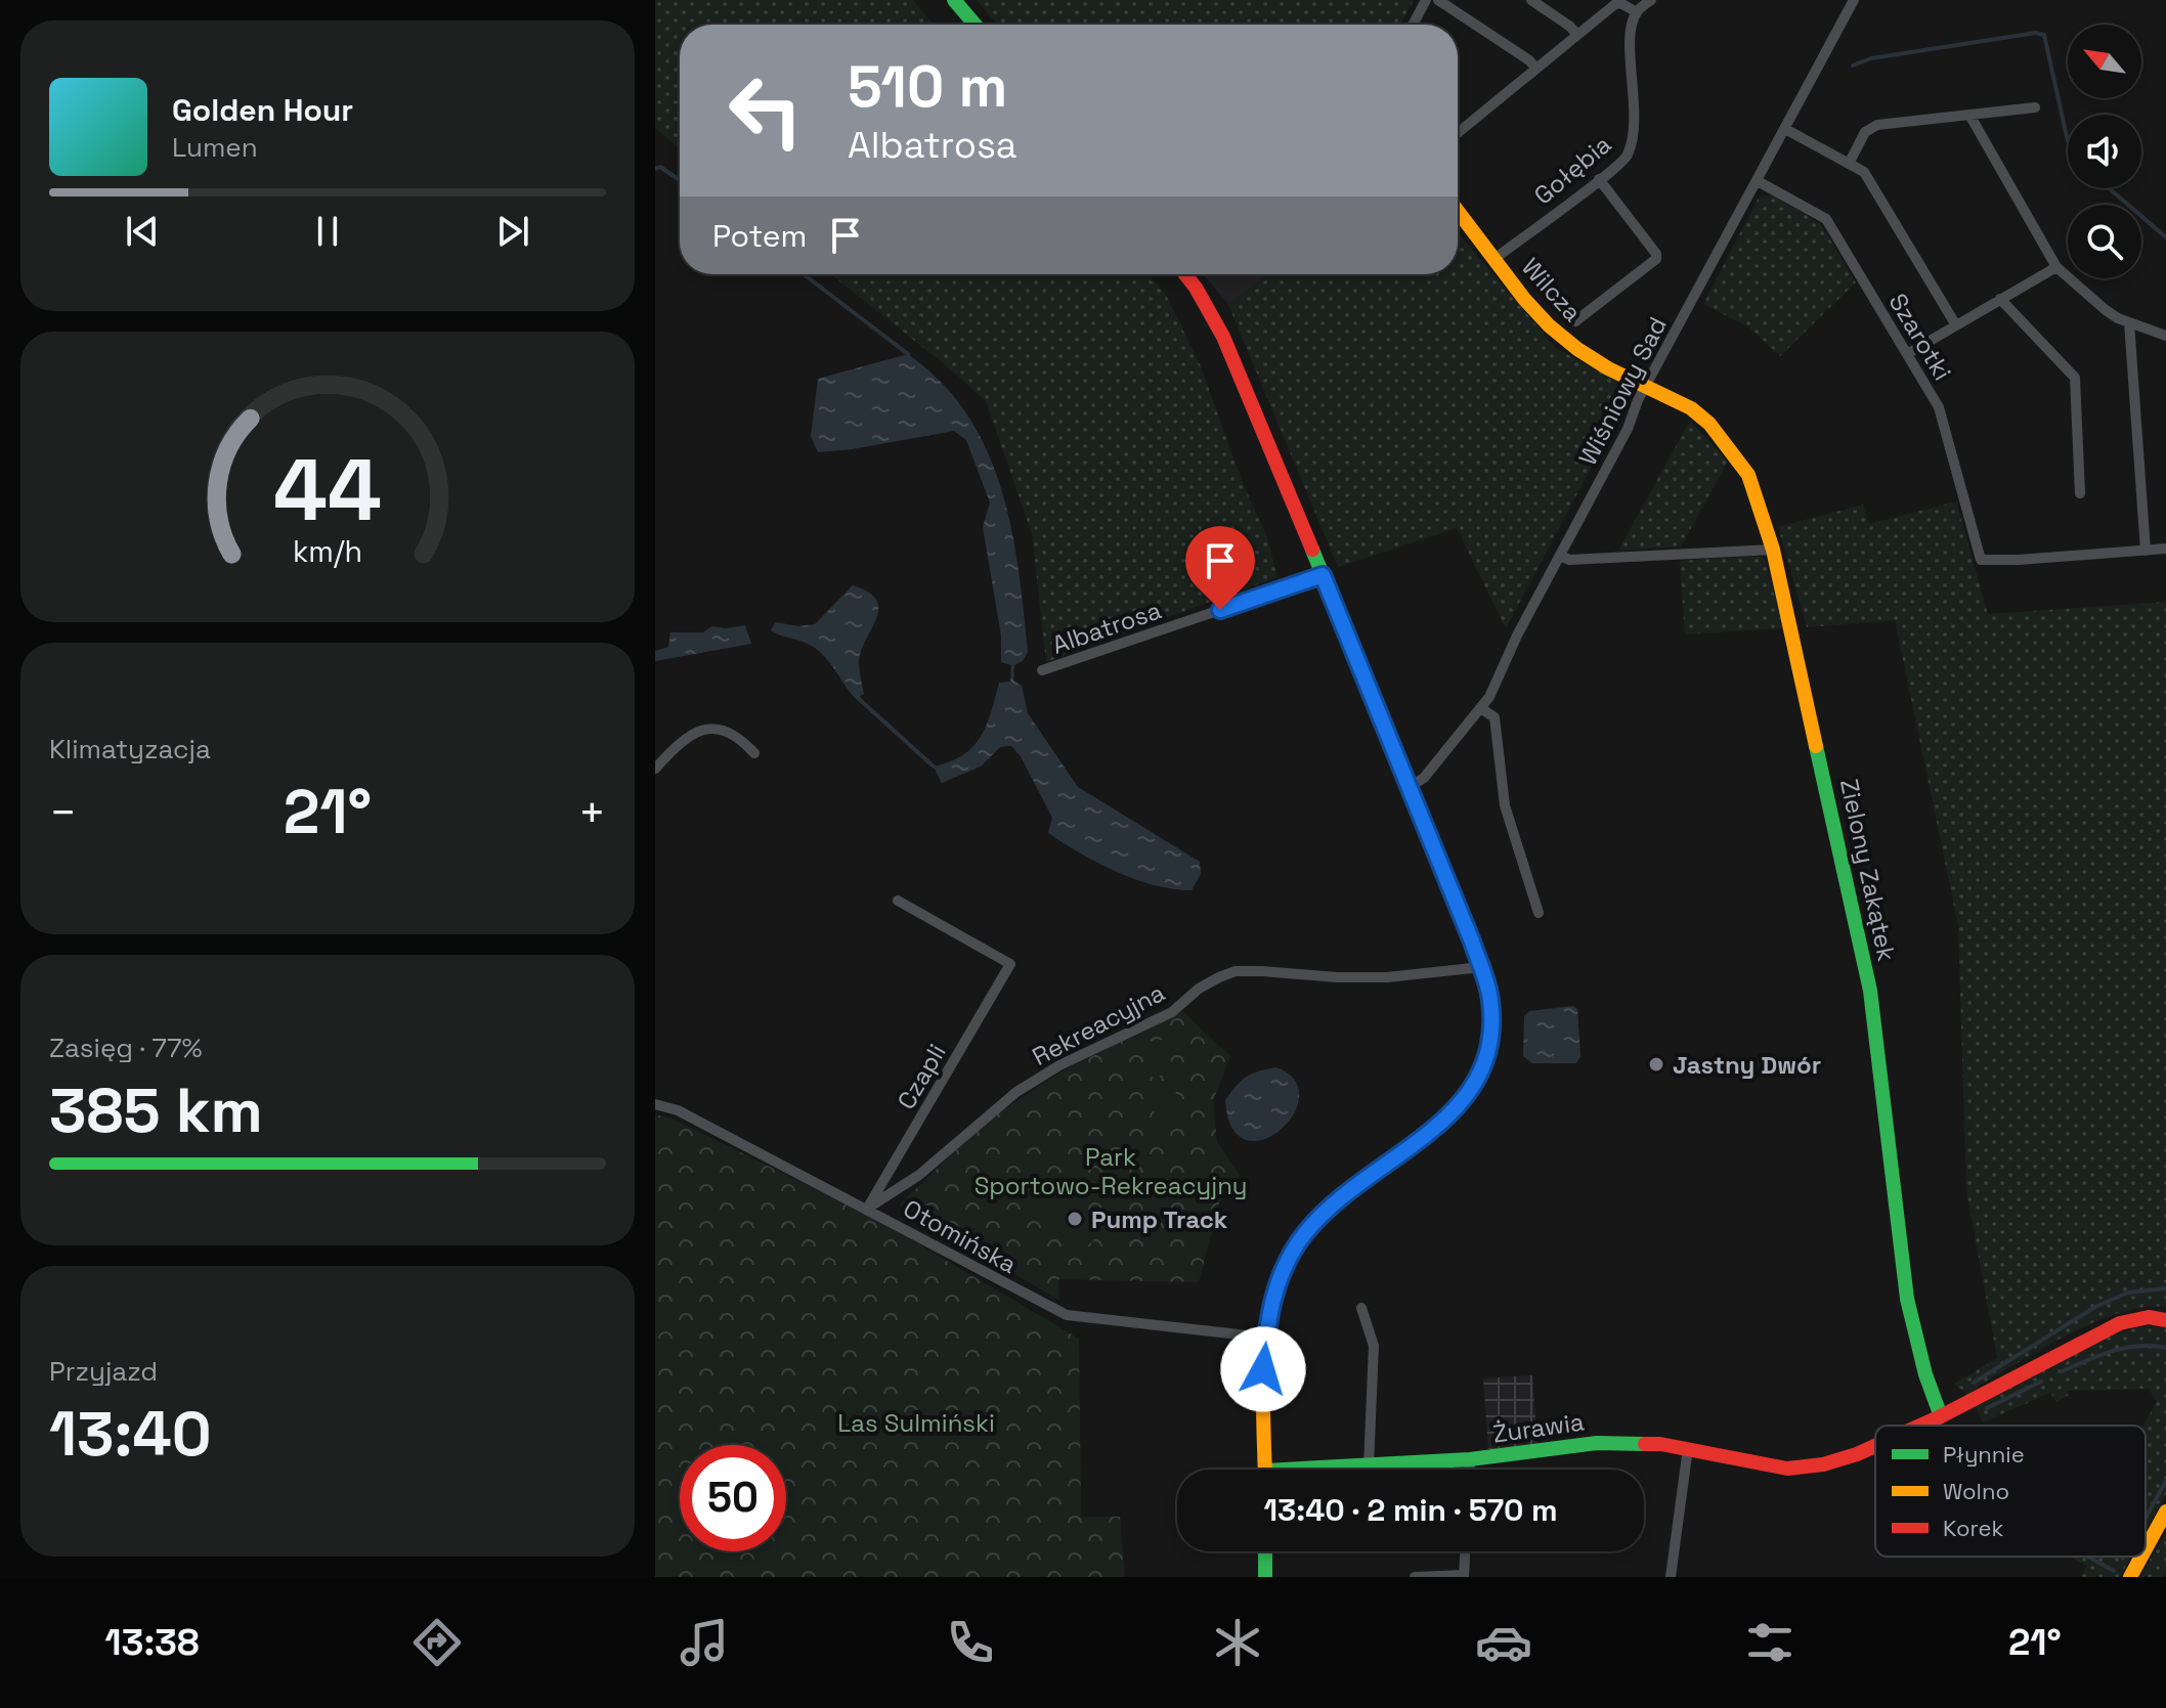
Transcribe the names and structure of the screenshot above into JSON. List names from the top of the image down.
{
  "streets": {
    "main road": ["Wilcza", "Zielony Zakątek", "Żurawia"],
    "street": [
      "Gołębia",
      "Szarotki",
      "Wiśniowy Sad",
      "Albatrosa",
      "Rekreacyjna",
      "Czapli",
      "Otomińska"
    ]
  },
  "crossings": [
    ["Gołębia", "Wilcza"],
    ["Wilcza", "Wiśniowy Sad"],
    ["Wilcza", "Zielony Zakątek"],
    ["Szarotki", "Wiśniowy Sad"],
    ["Wiśniowy Sad", "Zielony Zakątek"],
    ["Zielony Zakątek", "Żurawia"],
    ["Rekreacyjna", "Czapli"],
    ["Rekreacyjna", "Otomińska"],
    ["Czapli", "Otomińska"]
  ],
  "parks": ["Park Sportowo-Rekreacyjny", "Las Sulmiński"],
  "places": ["Jastny Dwór", "Pump Track"],
  "legend": ["Płynnie", "Wolno", "Korek"],
  "north": "top left",
  "page": {
    "turn": ["510 m", "Albatrosa"],
    "song": ["Golden Hour", "Lumen"],
    "then": "Potem",
    "tile": [
      "Klimatyzacja",
      ["Zasięg · 77%", "385 km"],
      ["Przyjazd", "13:40"]
    ],
    "heat": ["−", "21°", "+"],
    "limit": "50",
    "trip": "13:40 · 2 min · 570 m",
    "tabs": ["13:38", "21°"],
    "gauge": ["44", "km/h"]
  }
}
